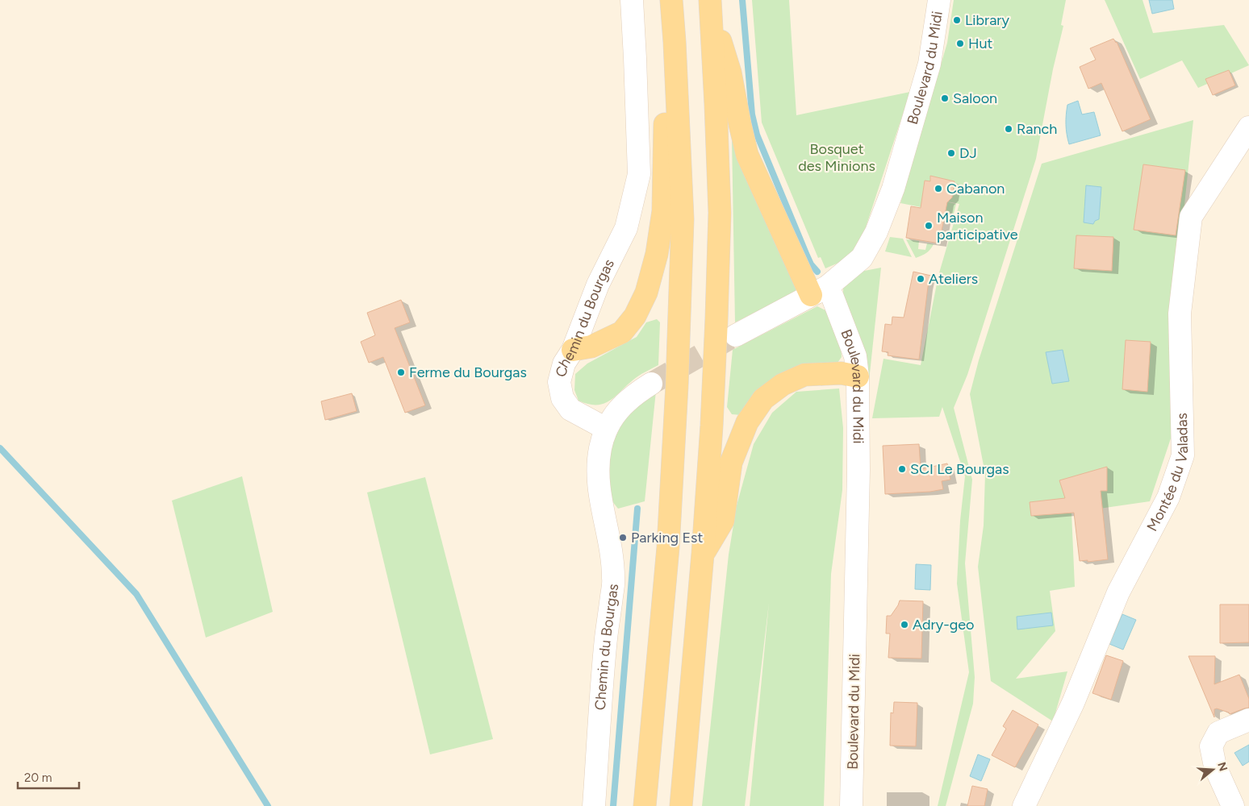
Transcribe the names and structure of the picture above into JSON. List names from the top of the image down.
{
  "streets": {
    "street": ["Boulevard du Midi", "Chemin du Bourgas", "Montée du Valadas"]
  },
  "parks": ["Bosquet des Minions"],
  "places": [
    "Library",
    "Hut",
    "Saloon",
    "Ranch",
    "DJ",
    "Cabanon",
    "Maison participative",
    "Ateliers",
    "Ferme du Bourgas",
    "SCI Le Bourgas",
    "Parking Est",
    "Adry-geo"
  ],
  "scale_bar": "20 m",
  "north": "right"
}
